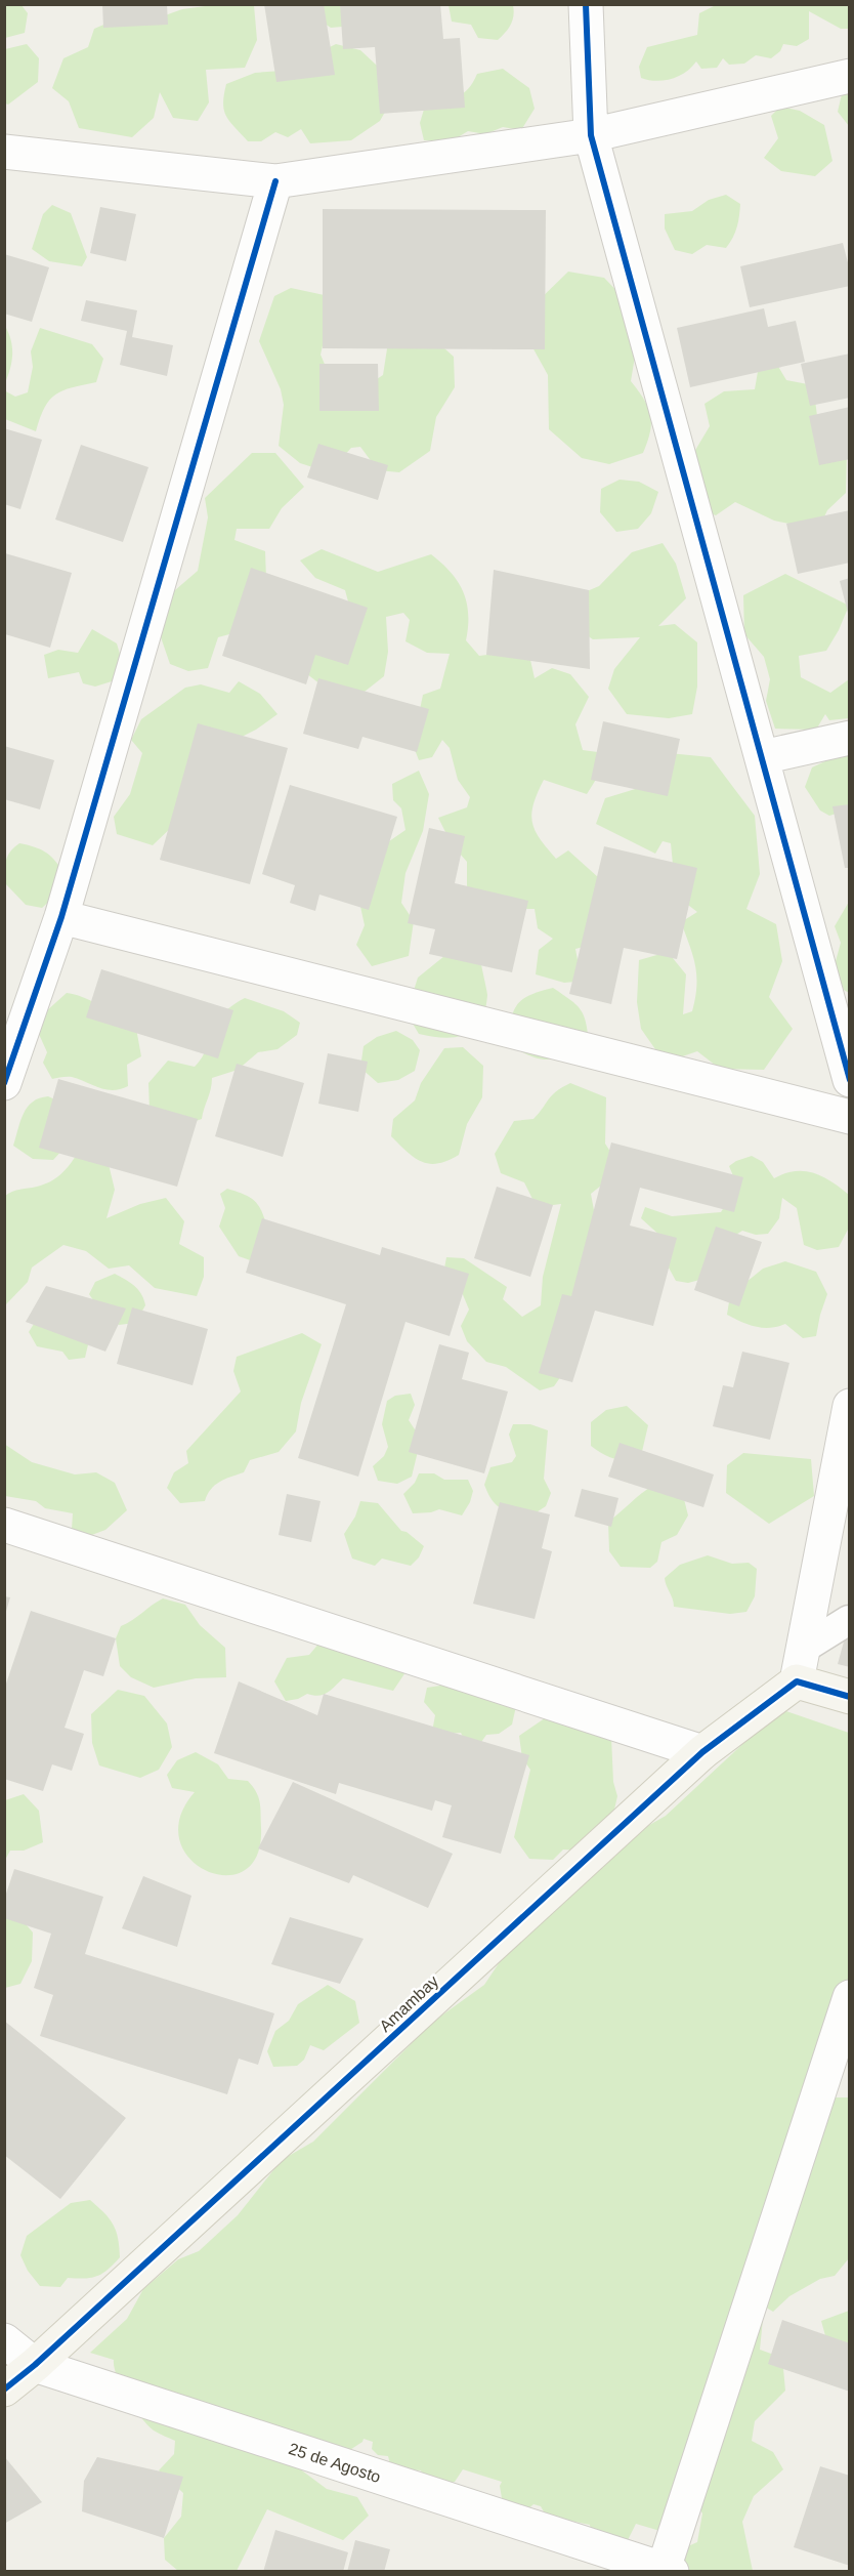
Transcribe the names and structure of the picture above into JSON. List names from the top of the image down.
{
  "streets": {
    "street": ["Amambay", "25 de Agosto"]
  },
  "crossings": [
    ["Amambay", "25 de Agosto"]
  ]
}
